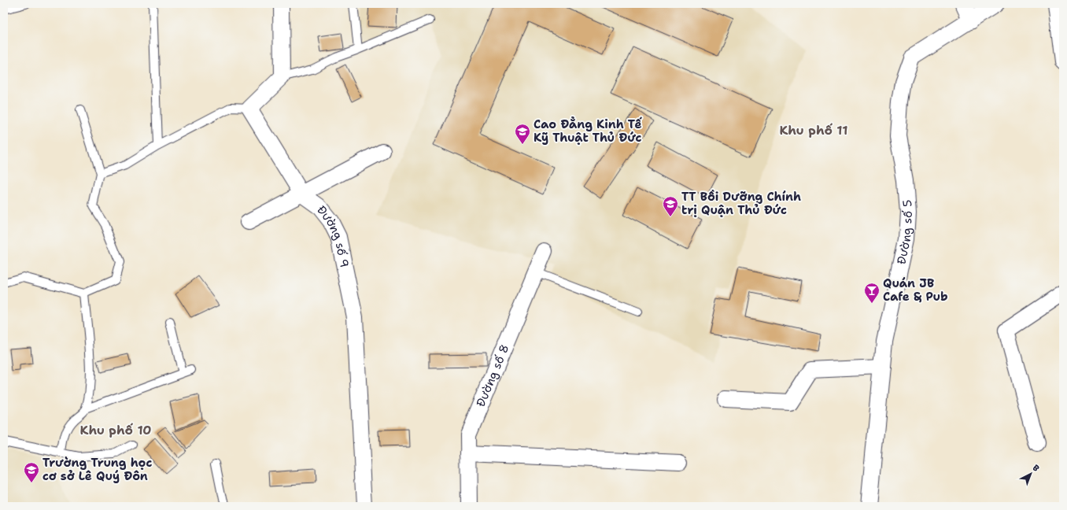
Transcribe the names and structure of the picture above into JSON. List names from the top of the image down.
{
  "streets": {
    "street": ["Đường số 5", "Đường số 9", "Đường số 8"]
  },
  "districts": ["Khu phố 11", "Khu phố 10"],
  "places": {
    "school or university": ["Cao Đẳng Kinh Tế Kỹ Thuật Thủ Đức", "TT Bồi Dưỡng Chính trị Quận Thủ Đức", "Trường Trung học cơ sở Lê Quý Đôn"],
    "bar": ["Quán JB Cafe & Pub"]
  },
  "north": "top right"
}
